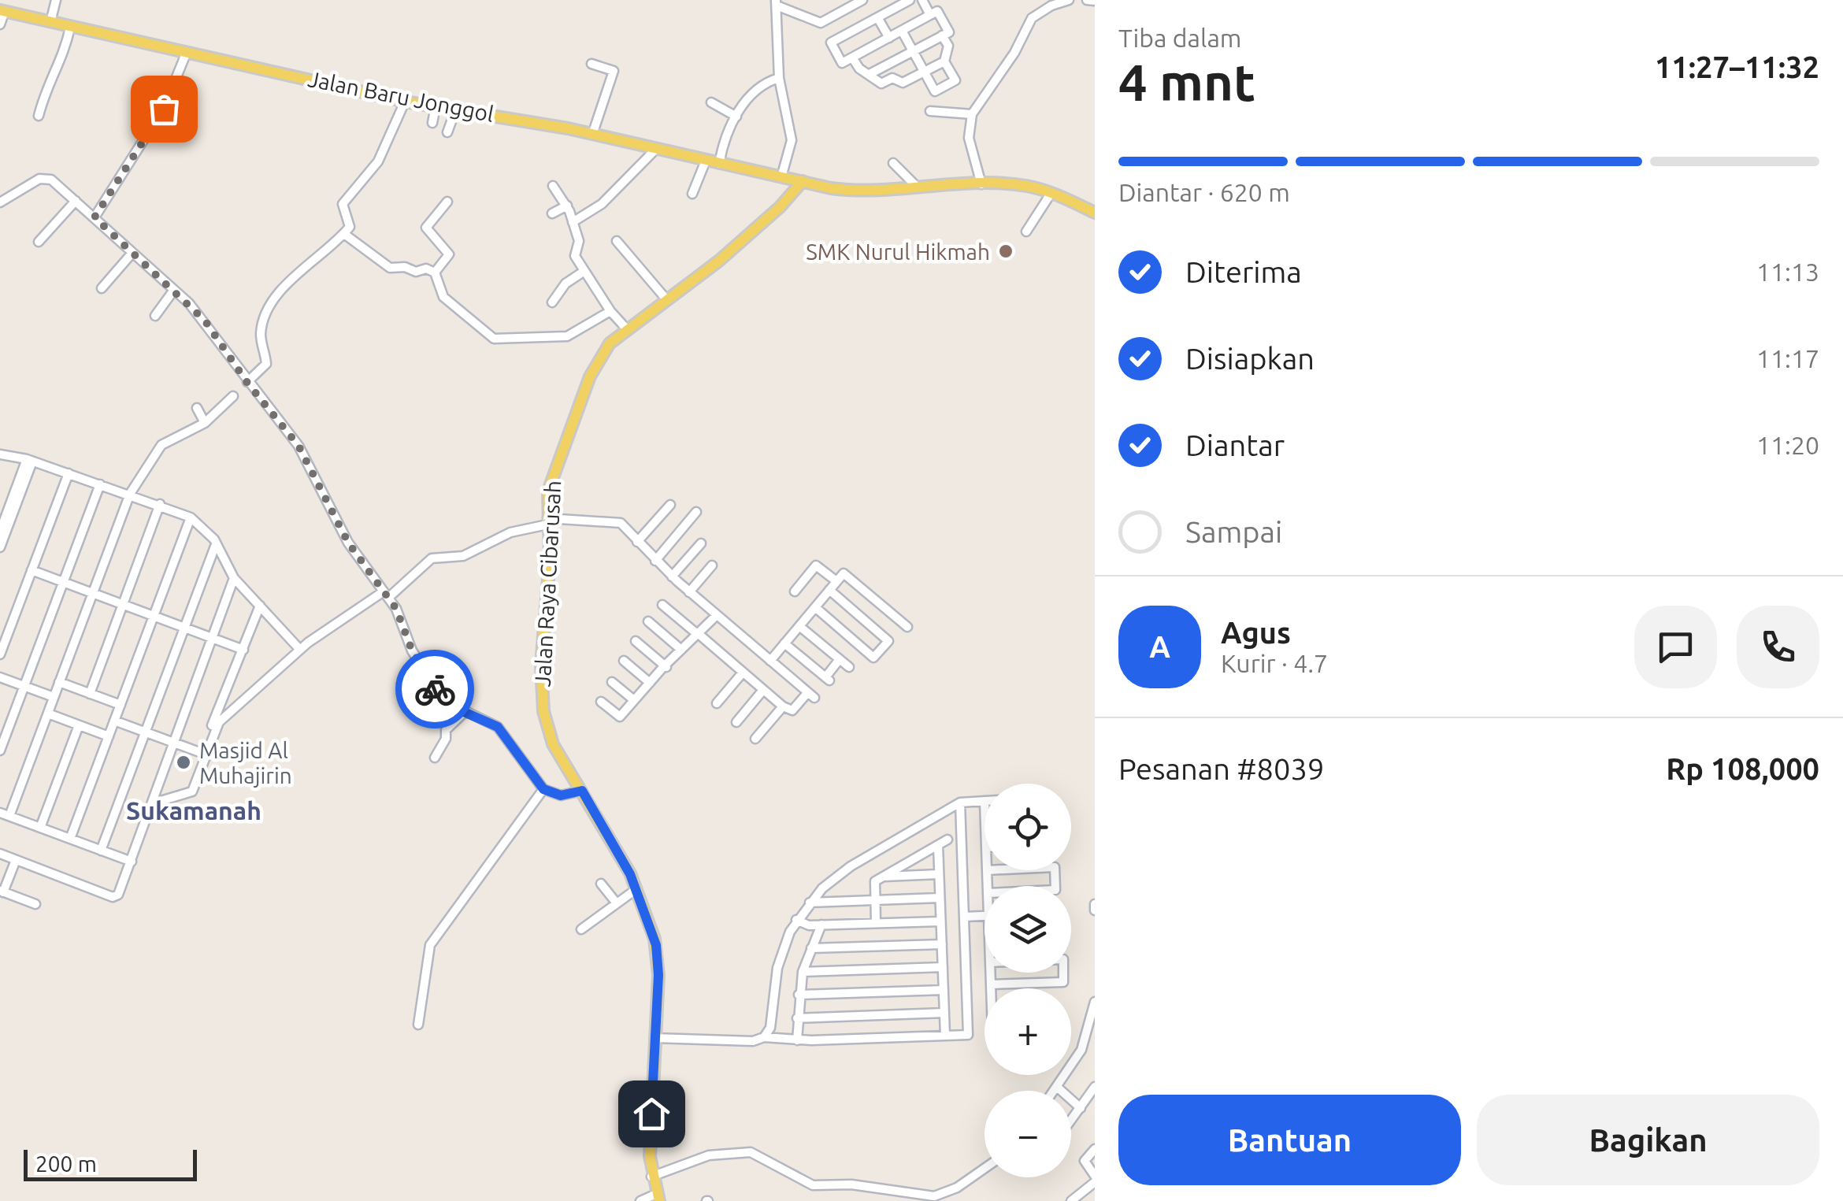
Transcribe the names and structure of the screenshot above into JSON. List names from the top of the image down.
{
  "streets": {
    "main road": ["Jalan Baru Jonggol", "Jalan Raya Cibarusah"]
  },
  "crossings": [
    ["Jalan Baru Jonggol", "Jalan Raya Cibarusah"]
  ],
  "districts": ["Sukamanah"],
  "places": ["SMK Nurul Hikmah", "Masjid Al Muhajirin"],
  "scale_bar": "200 m",
  "page": {
    "heading": ["4 mnt", "Tiba dalam", "11:27–11:32"],
    "panel": [
      "Agus",
      "Kurir · 4.7",
      "Pesanan #8039",
      "Rp 108,000"
    ],
    "bar": "Diantar · 620 m",
    "list": [
      ["Diterima", "11:13"],
      ["Disiapkan", "11:17"],
      ["Diantar", "11:20"],
      "Sampai"
    ],
    "round": "A",
    "map_buttons": ["+", "−"],
    "buttons": ["Bantuan", "Bagikan"],
    "scale": "200 m"
  }
}
